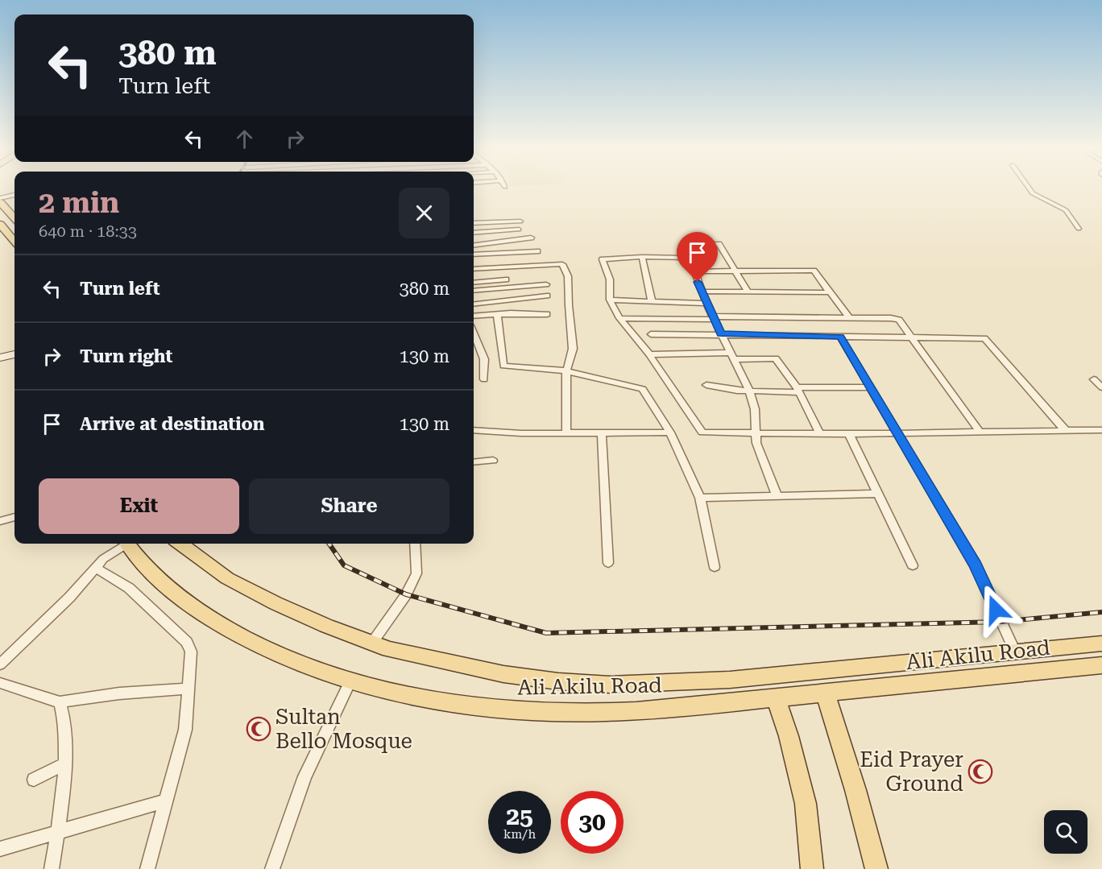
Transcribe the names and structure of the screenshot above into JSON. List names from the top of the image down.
{
  "streets": {
    "main road": ["Ali Akilu Road"]
  },
  "places": {
    "mosque": ["Sultan Bello Mosque", "Eid Prayer Ground"]
  },
  "page": {
    "turn": ["380 m", "Turn left"],
    "heading": ["2 min", "640 m · 18:33"],
    "list": [
      {
        "name": "Turn left",
        "value": "380 m"
      },
      {
        "name": "Turn right",
        "value": "130 m"
      },
      {
        "name": "Arrive at destination",
        "value": "130 m"
      }
    ],
    "buttons": ["Exit", "Share"],
    "speed": "25 km/h",
    "limit": "30"
  }
}
